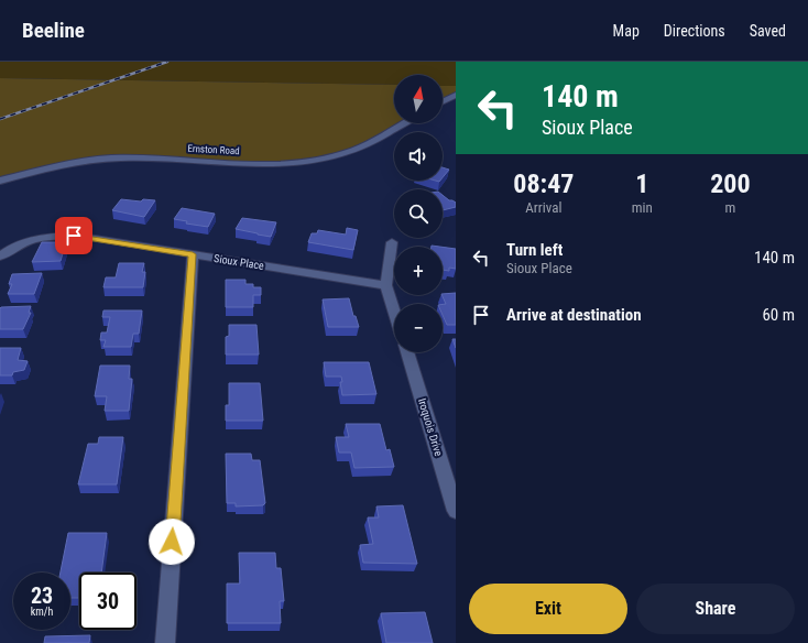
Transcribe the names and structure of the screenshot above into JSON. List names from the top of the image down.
{
  "streets": {
    "street": ["Ernston Road", "Sioux Place", "Iroquois Drive"]
  },
  "north": "top",
  "page": {
    "header": "Beeline",
    "nav": ["Map", "Directions", "Saved"],
    "turn": ["140 m", "Sioux Place"],
    "map_buttons": ["+", "−"],
    "eta": [
      "08:47",
      "Arrival",
      "1",
      "min",
      "200",
      "m"
    ],
    "list": [
      {
        "name": "Turn left",
        "note": "Sioux Place",
        "value": "140 m"
      },
      {
        "name": "Arrive at destination",
        "value": "60 m"
      }
    ],
    "speed": "23 km/h",
    "limit": "30",
    "buttons": ["Exit", "Share"]
  }
}
